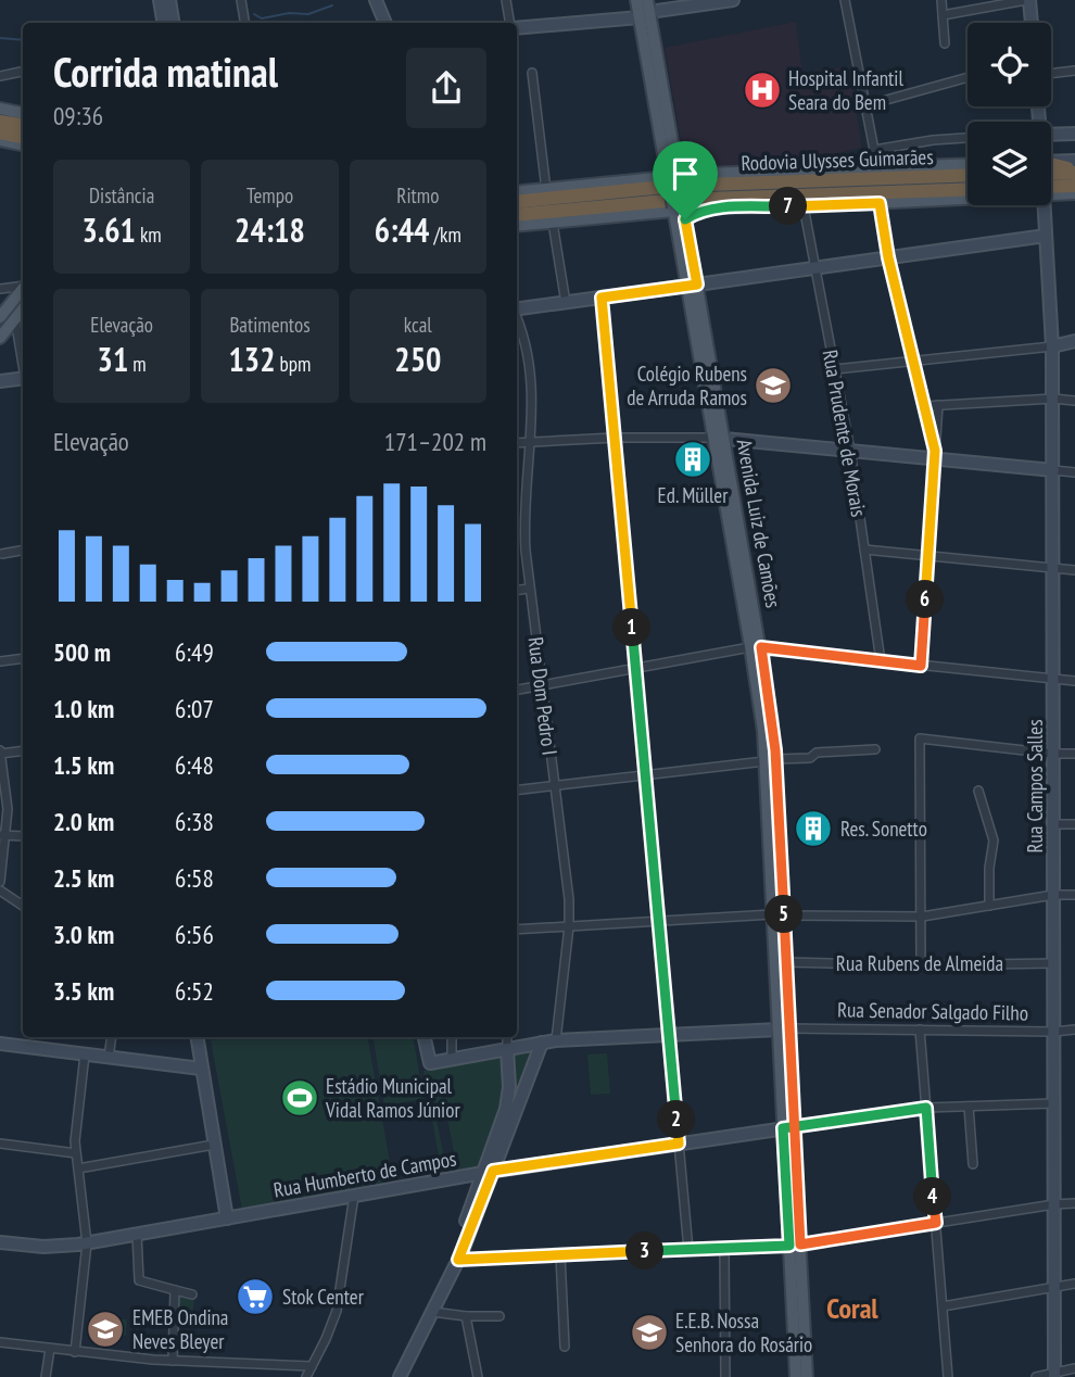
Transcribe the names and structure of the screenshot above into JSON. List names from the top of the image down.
{
  "streets": {
    "highway": ["Rodovia Ulysses Guimarães"],
    "main road": ["Avenida Luiz de Camões"],
    "street": [
      "Rua Prudente de Morais",
      "Rua Dom Pedro I",
      "Rua Campos Salles",
      "Rua Rubens de Almeida",
      "Rua Senador Salgado Filho",
      "Rua Humberto de Campos"
    ]
  },
  "crossings": [
    ["Avenida Luiz de Camões", "Rua Rubens de Almeida"],
    ["Avenida Luiz de Camões", "Rua Senador Salgado Filho"],
    ["Avenida Luiz de Camões", "Rua Humberto de Campos"],
    ["Rua Dom Pedro I", "Rua Senador Salgado Filho"],
    ["Rua Campos Salles", "Rua Rubens de Almeida"],
    ["Rua Campos Salles", "Rua Senador Salgado Filho"],
    ["Rua Campos Salles", "Rua Humberto de Campos"]
  ],
  "districts": ["Coral"],
  "places": {
    "hospital": ["Hospital Infantil Seara do Bem"],
    "school or university": ["Colégio Rubens de Arruda Ramos", "EMEB Ondina Neves Bleyer", "E.E.B. Nossa Senhora do Rosário"],
    "building": ["Ed. Müller", "Res. Sonetto"],
    "sports": ["Estádio Municipal Vidal Ramos Júnior"],
    "supermarket": ["Stok Center"]
  },
  "page": {
    "heading": ["Corrida matinal", "09:36"],
    "stats": [
      ["Distância", "3.61 km"],
      ["Tempo", "24:18"],
      ["Ritmo", "6:44 /km"],
      ["Elevação", "31 m"],
      ["Batimentos", "132 bpm"],
      ["kcal", "250"]
    ],
    "pins": [
      "7",
      "6",
      "1",
      "5",
      "2",
      "4",
      "3"
    ],
    "chart": ["Elevação", "171–202 m"],
    "list": [
      {
        "name": "500 m",
        "note": "6:49"
      },
      {
        "name": "1.0 km",
        "note": "6:07"
      },
      {
        "name": "1.5 km",
        "note": "6:48"
      },
      {
        "name": "2.0 km",
        "note": "6:38"
      },
      {
        "name": "2.5 km",
        "note": "6:58"
      },
      {
        "name": "3.0 km",
        "note": "6:56"
      },
      {
        "name": "3.5 km",
        "note": "6:52"
      }
    ]
  }
}
